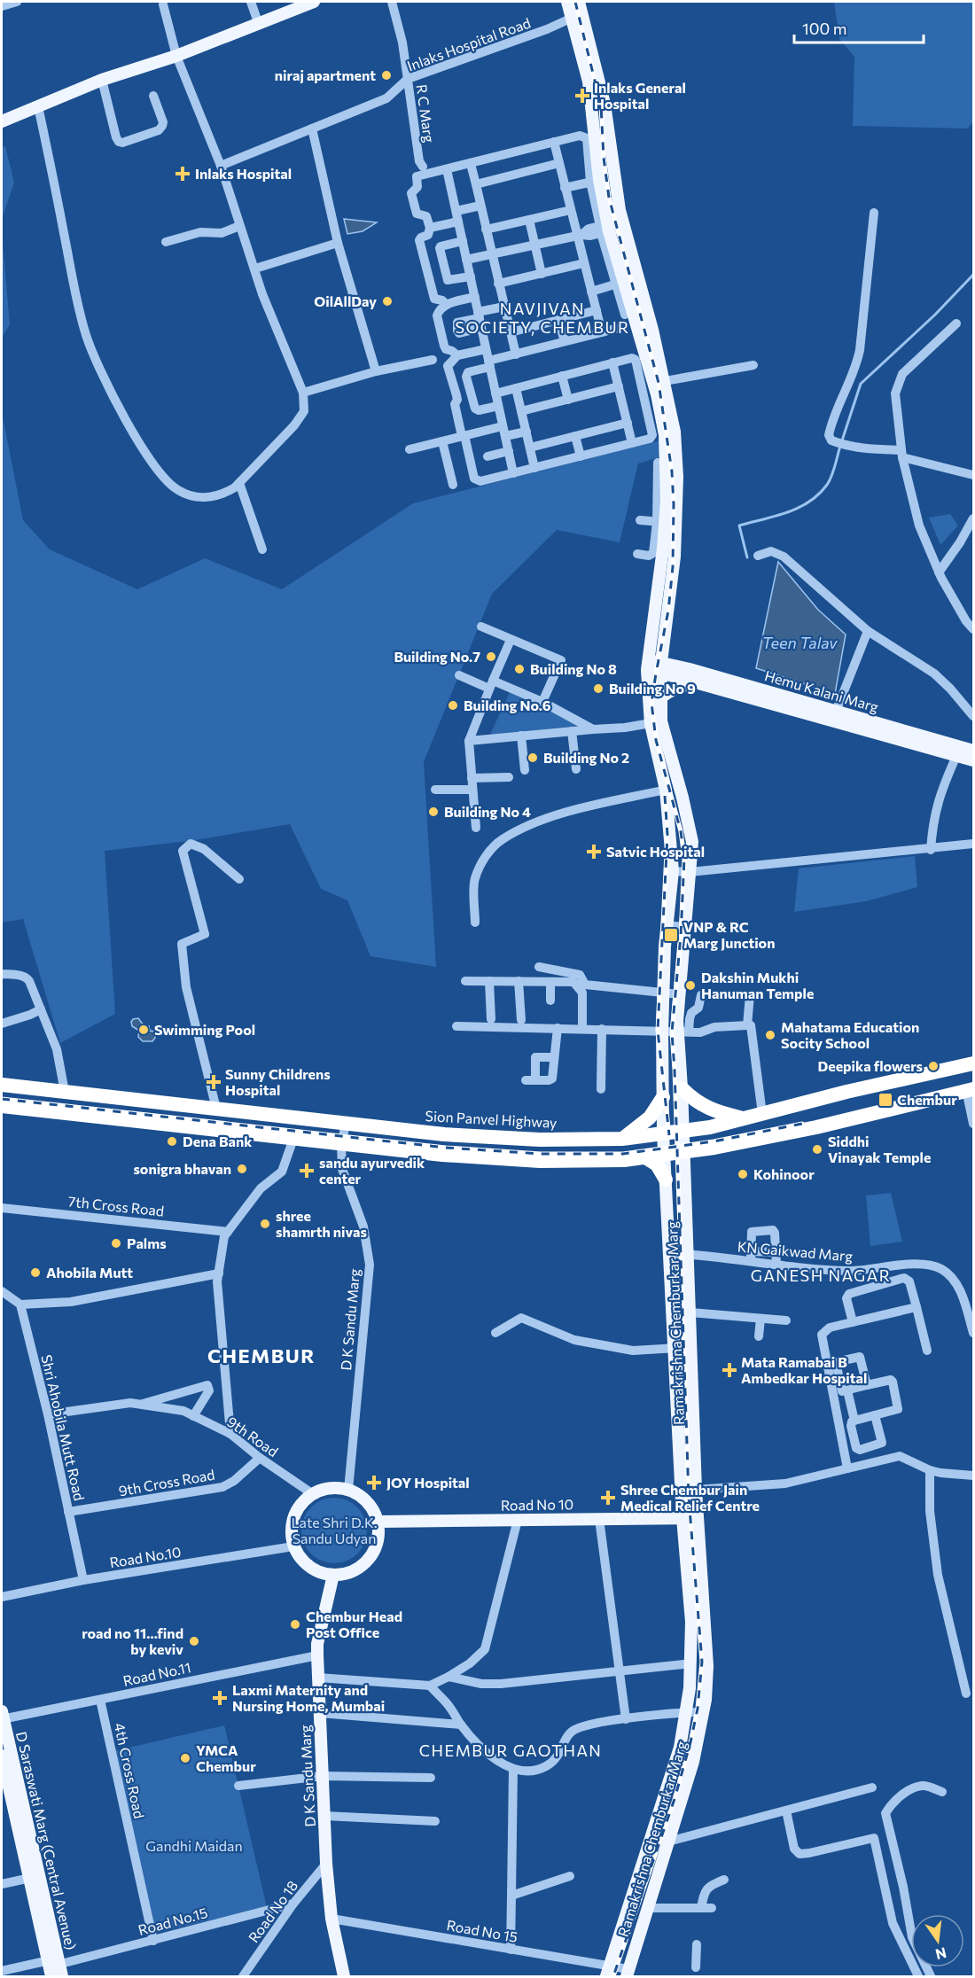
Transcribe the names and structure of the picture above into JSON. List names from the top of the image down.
{
  "streets": {
    "highway": ["Sion Panvel Highway"],
    "main road": [
      "Hemu Kalani Marg",
      "D K Sandu Marg",
      "Ramakrishna Chemburkar Marg",
      "Road No 10",
      "D Saraswati Marg (Central Avenue)"
    ],
    "street": [
      "Inlaks Hospital Road",
      "R C Marg",
      "7th Cross Road",
      "KN Gaikwad Marg",
      "Shri Ahobila Mutt Road",
      "9th Road",
      "9th Cross Road",
      "Road No.10",
      "Road No.11",
      "4th Cross Road",
      "Road No 18",
      "Road No.15",
      "Road No 15"
    ]
  },
  "crossings": [
    ["Inlaks Hospital Road", "R C Marg"],
    ["Hemu Kalani Marg", "Ramakrishna Chemburkar Marg"],
    ["Sion Panvel Highway", "D K Sandu Marg"],
    ["Sion Panvel Highway", "Ramakrishna Chemburkar Marg"],
    ["KN Gaikwad Marg", "Ramakrishna Chemburkar Marg"],
    ["D K Sandu Marg", "9th Road"],
    ["D K Sandu Marg", "Road No 10"],
    ["D K Sandu Marg", "Road No.10"],
    ["D K Sandu Marg", "Road No.11"],
    ["D K Sandu Marg", "Road No 18"],
    ["D K Sandu Marg", "Road No 15"],
    ["Ramakrishna Chemburkar Marg", "Road No 10"],
    ["Ramakrishna Chemburkar Marg", "Road No 15"],
    ["Shri Ahobila Mutt Road", "9th Road"],
    ["Shri Ahobila Mutt Road", "9th Cross Road"],
    ["Shri Ahobila Mutt Road", "Road No.10"],
    ["9th Road", "9th Cross Road"],
    ["9th Road", "Road No 10"],
    ["9th Road", "Road No.10"],
    ["Road No 10", "Road No.10"],
    ["Road No.11", "4th Cross Road"],
    ["Road No.11", "D Saraswati Marg (Central Avenue)"],
    ["4th Cross Road", "Road No.15"],
    ["D Saraswati Marg (Central Avenue)", "Road No.15"],
    ["Road No 18", "Road No.15"]
  ],
  "districts": [
    "NAVJIVAN SOCIETY, CHEMBUR",
    "GANESH NAGAR",
    "CHEMBUR",
    "CHEMBUR GAOTHAN"
  ],
  "water": ["Teen Talav"],
  "parks": ["Late Shri D.K. Sandu Udyan", "Gandhi Maidan"],
  "places": {
    "other": [
      "niraj apartment",
      "OilAllDay",
      "Building No.7",
      "Building No 8",
      "Building No 9",
      "Building No.6",
      "Building No 2",
      "Building No 4",
      "Dakshin Mukhi Hanuman Temple",
      "Swimming Pool",
      "Mahatama Education Socity School",
      "Deepika flowers",
      "Dena Bank",
      "Siddhi Vinayak Temple",
      "sonigra bhavan",
      "Kohinoor",
      "shree shamrth nivas",
      "Palms",
      "Ahobila Mutt",
      "Chembur Head Post Office",
      "road no 11...find by keviv",
      "YMCA Chembur"
    ],
    "health": [
      "Inlaks General Hospital",
      "Inlaks Hospital",
      "Satvic Hospital",
      "Sunny Childrens Hospital",
      "sandu ayurvedik center",
      "Mata Ramabai B Ambedkar Hospital",
      "JOY Hospital",
      "Shree Chembur Jain Medical Relief Centre",
      "Laxmi Maternity and Nursing Home, Mumbai"
    ],
    "transit": ["VNP & RC Marg Junction", "Chembur"]
  },
  "scale_bar": "100 m",
  "north": "bottom"
}
